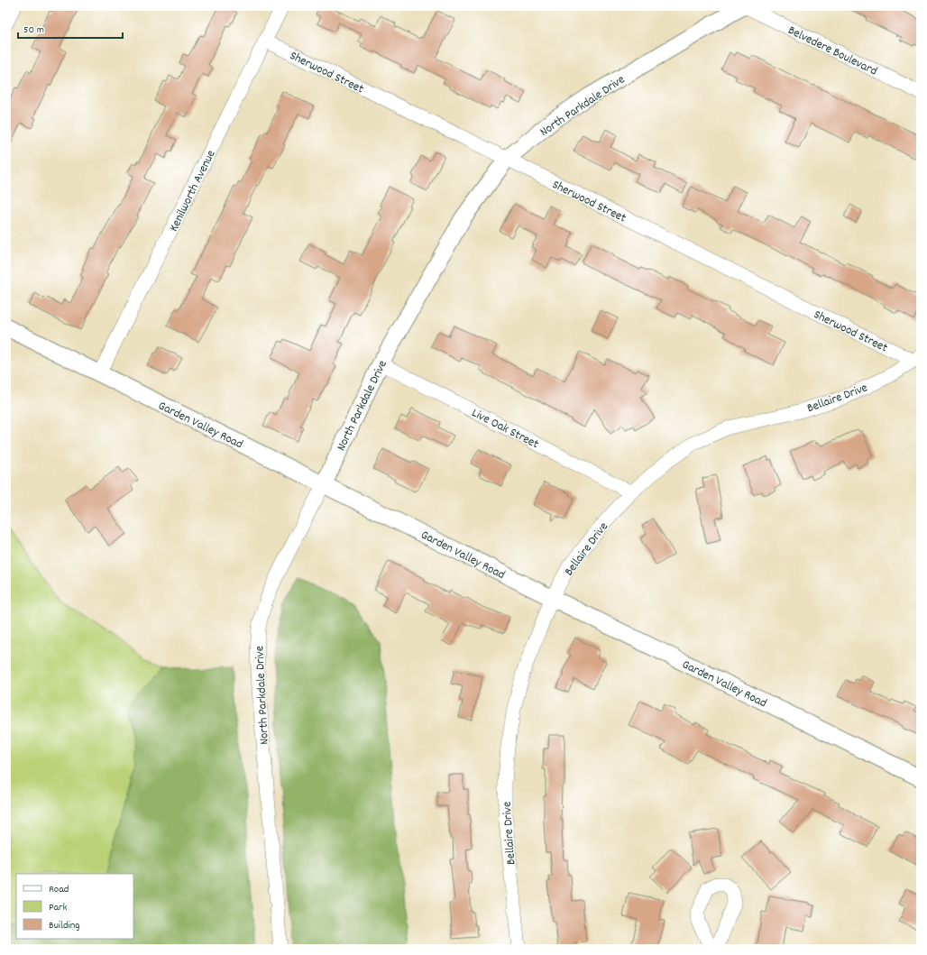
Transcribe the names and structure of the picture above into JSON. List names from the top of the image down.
{
  "streets": {
    "street": [
      "Belvedere Boulevard",
      "Sherwood Street",
      "North Parkdale Drive",
      "Kenilworth Avenue",
      "Bellaire Drive",
      "Garden Valley Road",
      "Live Oak Street"
    ]
  },
  "crossings": [
    ["Belvedere Boulevard", "North Parkdale Drive"],
    ["Sherwood Street", "North Parkdale Drive"],
    ["Sherwood Street", "Kenilworth Avenue"],
    ["Sherwood Street", "Bellaire Drive"],
    ["North Parkdale Drive", "Garden Valley Road"],
    ["North Parkdale Drive", "Live Oak Street"],
    ["Kenilworth Avenue", "Garden Valley Road"],
    ["Bellaire Drive", "Garden Valley Road"],
    ["Bellaire Drive", "Live Oak Street"]
  ],
  "legend": ["Road", "Park", "Building"],
  "scale_bar": "50 m"
}
